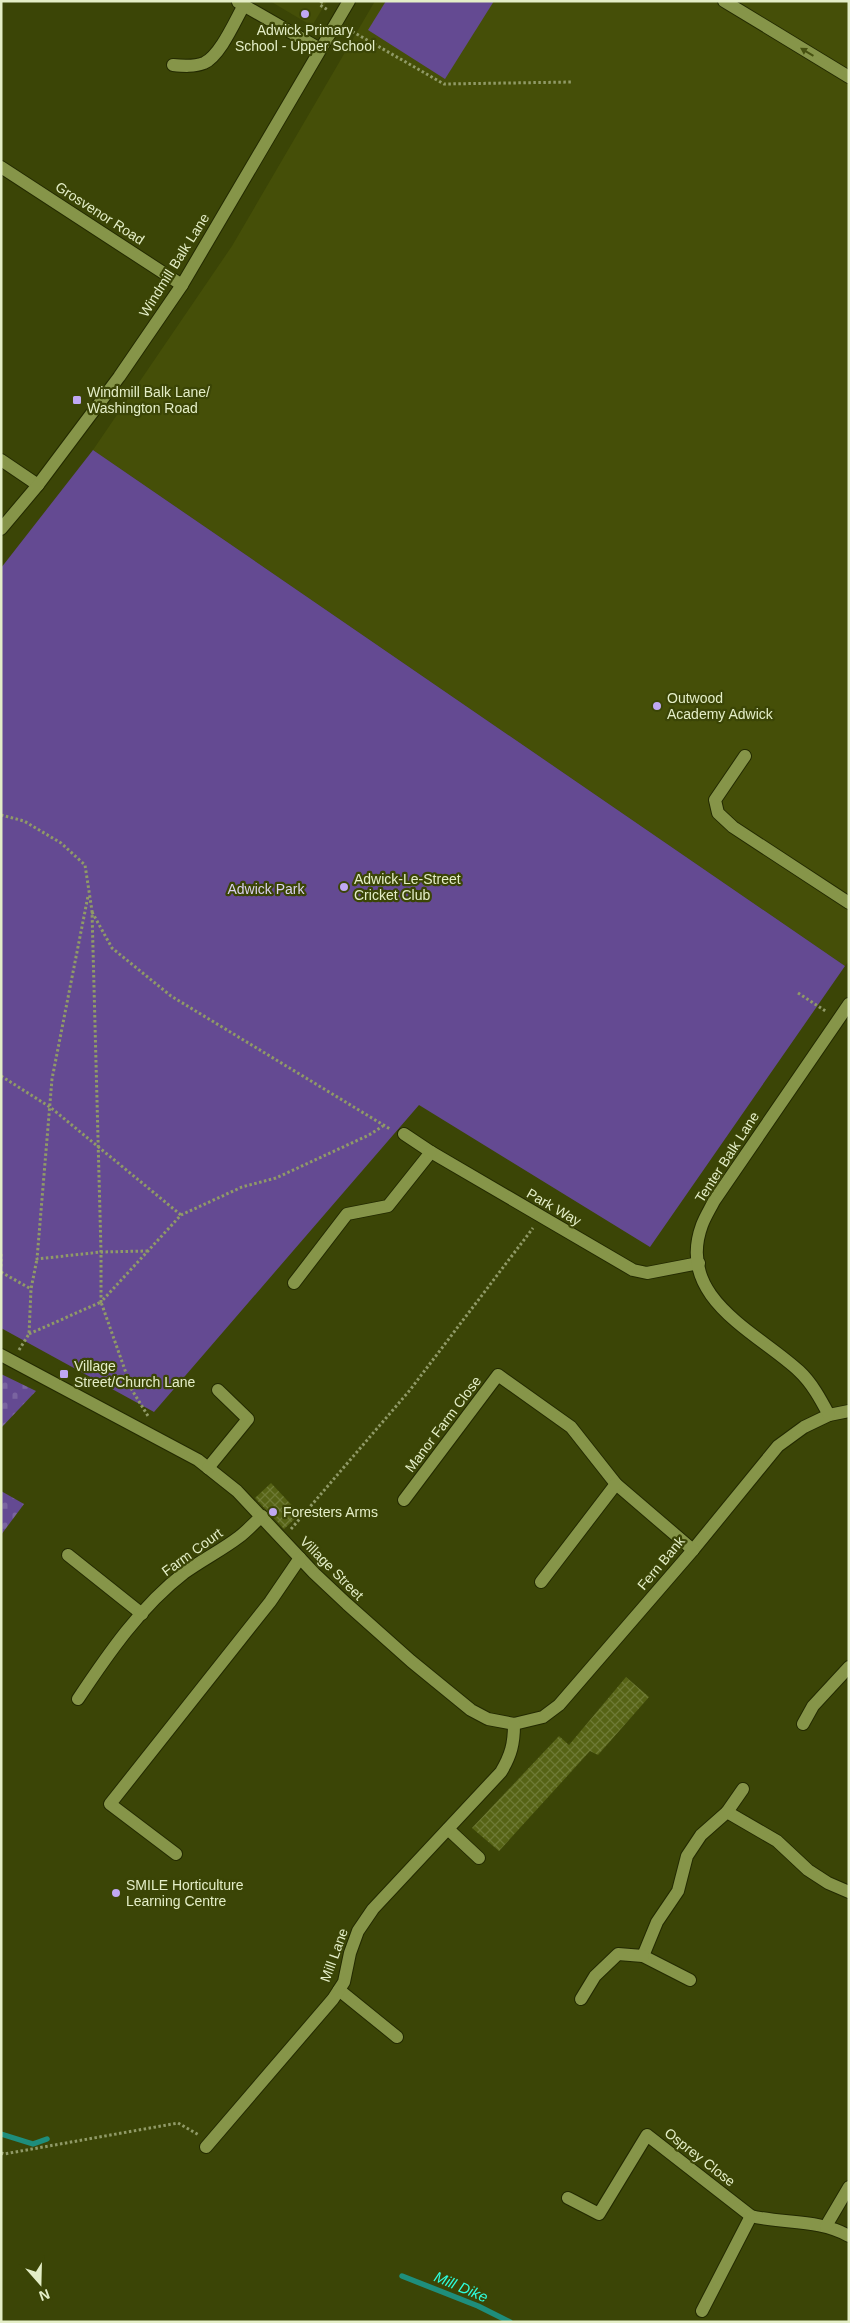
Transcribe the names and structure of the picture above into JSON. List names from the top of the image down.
{
  "streets": {
    "street": [
      "Grosvenor Road",
      "Windmill Balk Lane",
      "Tenter Balk Lane",
      "Park Way",
      "Manor Farm Close",
      "Farm Court",
      "Fern Bank",
      "Village Street",
      "Mill Lane",
      "Osprey Close"
    ]
  },
  "crossings": [
    ["Grosvenor Road", "Windmill Balk Lane"],
    ["Tenter Balk Lane", "Park Way"],
    ["Tenter Balk Lane", "Fern Bank"],
    ["Manor Farm Close", "Fern Bank"],
    ["Farm Court", "Village Street"],
    ["Fern Bank", "Village Street"],
    ["Fern Bank", "Mill Lane"],
    ["Village Street", "Mill Lane"]
  ],
  "water": ["Mill Dike"],
  "parks": ["Adwick Park"],
  "places": {
    "other": [
      "Adwick Primary School - Upper School",
      "Outwood Academy Adwick",
      "Adwick-Le-Street Cricket Club",
      "Foresters Arms",
      "SMILE Horticulture Learning Centre"
    ],
    "transit": ["Windmill Balk Lane/ Washington Road", "Village Street/Church Lane"]
  },
  "north": "bottom"
}
